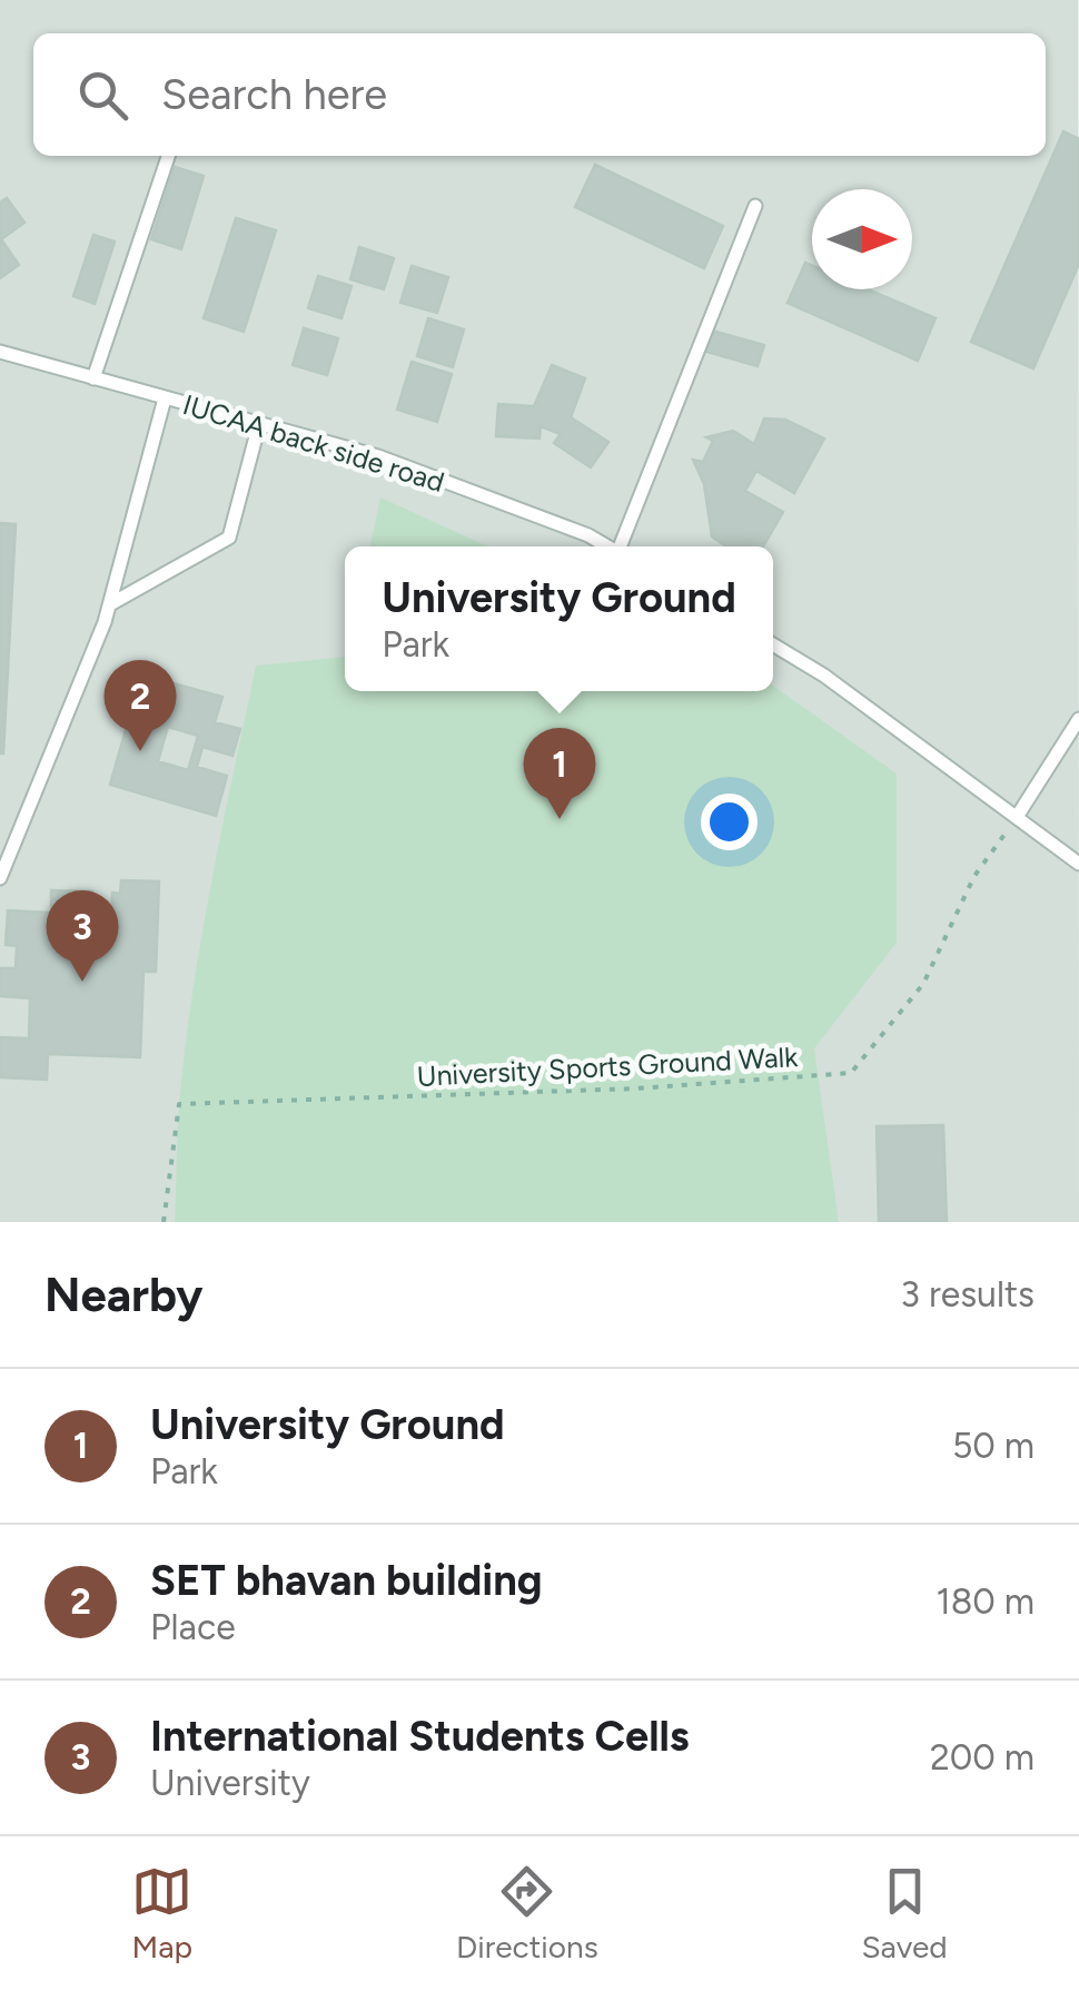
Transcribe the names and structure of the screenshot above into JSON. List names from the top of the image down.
{
  "streets": {
    "lane": ["IUCAA back side road"],
    "path": ["University Sports Ground Walk"]
  },
  "north": "right",
  "page": {
    "search": "Search here",
    "popup": ["University Ground", "Park"],
    "pins": ["2", "1", "3"],
    "heading": ["Nearby", "3 results"],
    "list": [
      {
        "mark": "1",
        "name": "University Ground",
        "note": "Park",
        "value": "50 m"
      },
      {
        "mark": "2",
        "name": "SET bhavan building",
        "note": "Place",
        "value": "180 m"
      },
      {
        "mark": "3",
        "name": "International Students Cells",
        "note": "University",
        "value": "200 m"
      }
    ],
    "nav": ["Map", "Directions", "Saved"]
  }
}
